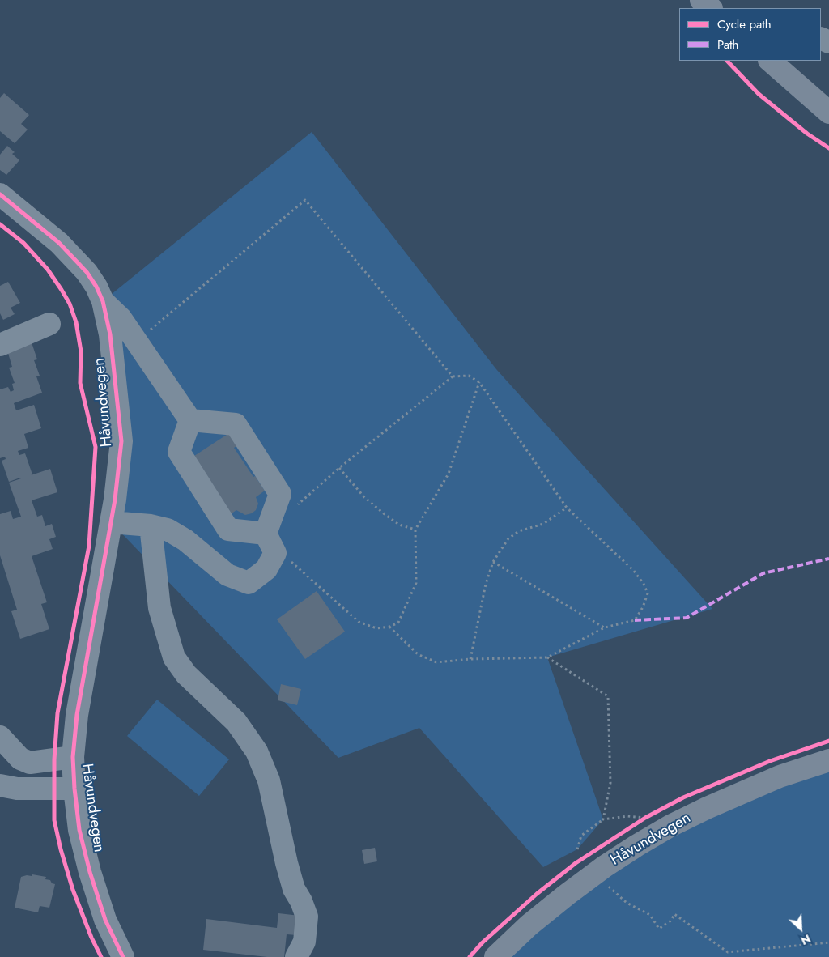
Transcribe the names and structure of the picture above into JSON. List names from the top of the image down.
{
  "streets": {
    "main road": ["Håvundvegen"]
  },
  "legend": ["Cycle path", "Path"],
  "north": "bottom right"
}
